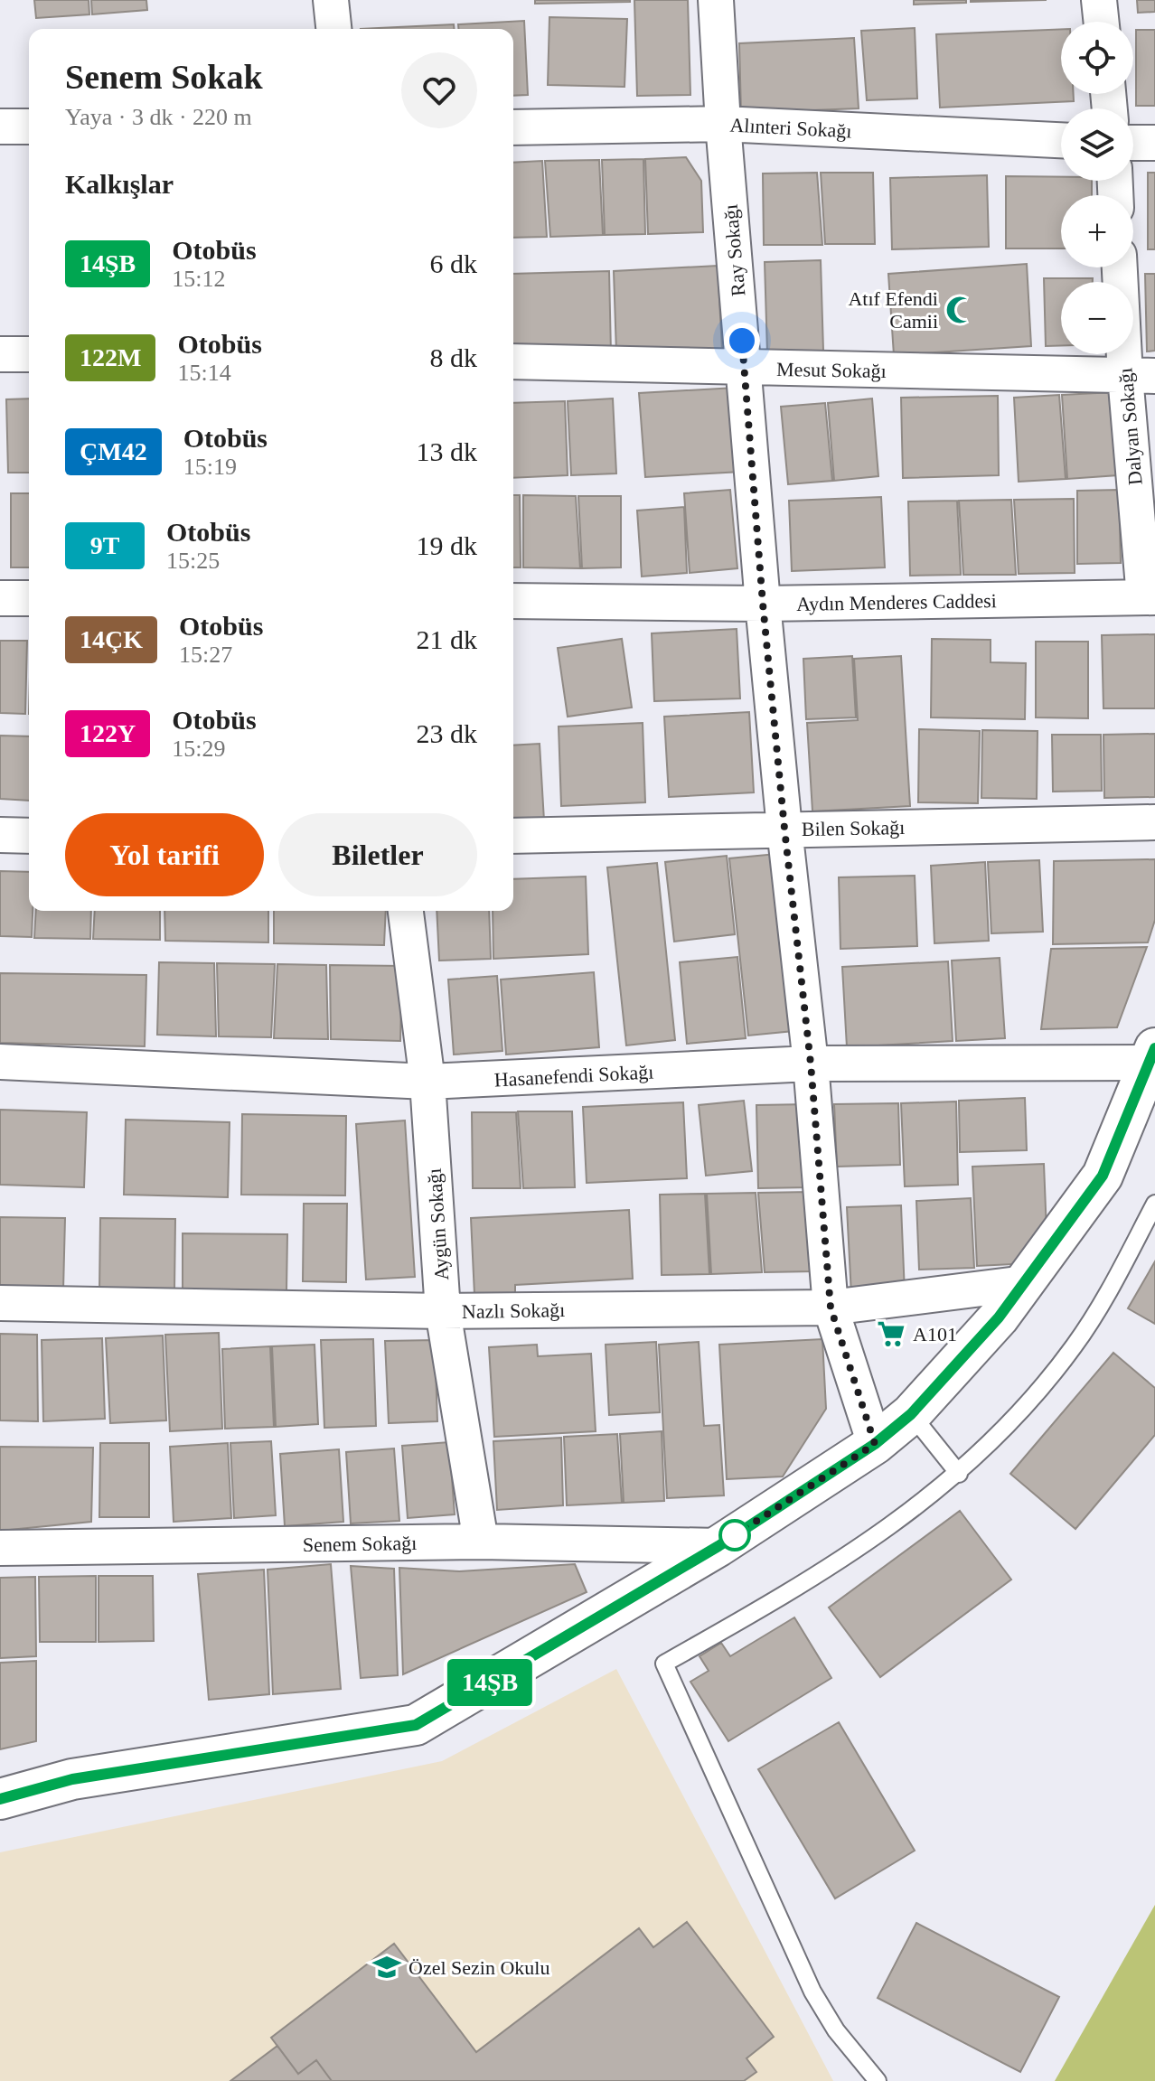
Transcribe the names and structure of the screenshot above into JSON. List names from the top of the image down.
{
  "streets": {
    "street": [
      "Alınteri Sokağı",
      "Ray Sokağı",
      "Mesut Sokağı",
      "Dalyan Sokağı",
      "Aydın Menderes Caddesi",
      "Bilen Sokağı",
      "Hasanefendi Sokağı",
      "Aygün Sokağı",
      "Nazlı Sokağı",
      "Senem Sokağı"
    ]
  },
  "crossings": [
    ["Alınteri Sokağı", "Ray Sokağı"],
    ["Ray Sokağı", "Mesut Sokağı"],
    ["Ray Sokağı", "Aydın Menderes Caddesi"],
    ["Ray Sokağı", "Bilen Sokağı"],
    ["Ray Sokağı", "Hasanefendi Sokağı"],
    ["Ray Sokağı", "Nazlı Sokağı"],
    ["Mesut Sokağı", "Dalyan Sokağı"],
    ["Dalyan Sokağı", "Aydın Menderes Caddesi"],
    ["Hasanefendi Sokağı", "Aygün Sokağı"],
    ["Aygün Sokağı", "Nazlı Sokağı"],
    ["Aygün Sokağı", "Senem Sokağı"]
  ],
  "places": {
    "mosque": ["Atıf Efendi Camii"],
    "supermarket": ["A101"],
    "school or university": ["Özel Sezin Okulu"]
  },
  "lines": ["bus line 14ŞB"],
  "page": {
    "on_map": "14ŞB",
    "map_buttons": ["+", "−"],
    "heading": [
      ["Senem Sokak", "Yaya · 3 dk · 220 m"],
      "Kalkışlar"
    ],
    "list": [
      {
        "mark": "14ŞB",
        "name": "Otobüs",
        "note": "15:12",
        "value": "6 dk"
      },
      {
        "mark": "122M",
        "name": "Otobüs",
        "note": "15:14",
        "value": "8 dk"
      },
      {
        "mark": "ÇM42",
        "name": "Otobüs",
        "note": "15:19",
        "value": "13 dk"
      },
      {
        "mark": "9T",
        "name": "Otobüs",
        "note": "15:25",
        "value": "19 dk"
      },
      {
        "mark": "14ÇK",
        "name": "Otobüs",
        "note": "15:27",
        "value": "21 dk"
      },
      {
        "mark": "122Y",
        "name": "Otobüs",
        "note": "15:29",
        "value": "23 dk"
      }
    ],
    "buttons": ["Yol tarifi", "Biletler"]
  }
}
